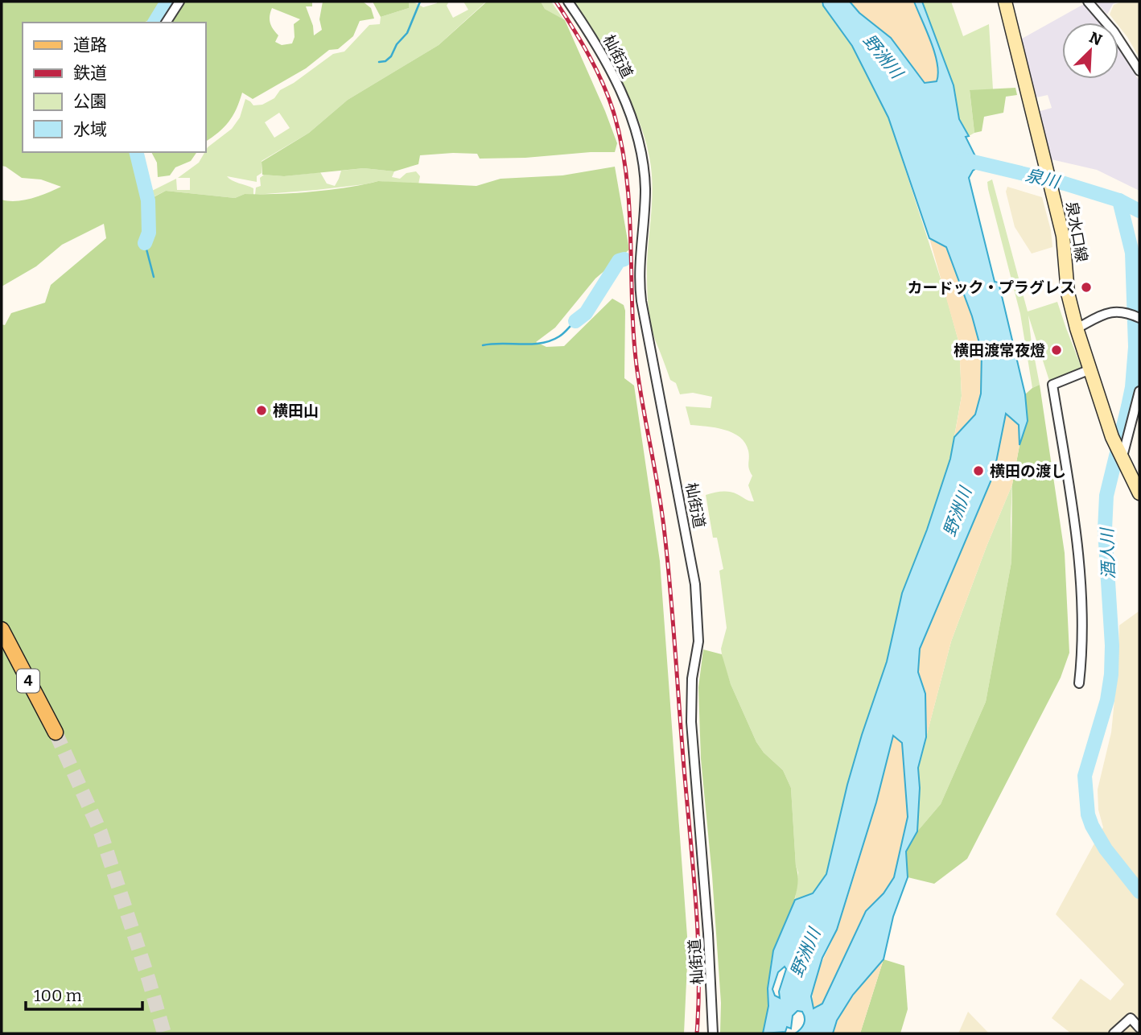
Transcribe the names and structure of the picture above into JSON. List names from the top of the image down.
{
  "streets": {
    "main road": ["泉水口線", "4"],
    "street": ["杣街道"]
  },
  "water": ["野洲川", "泉川", "酒人川"],
  "places": [
    "カードック・プラグレス",
    "横田渡常夜燈",
    "横田山",
    "横田の渡し"
  ],
  "legend": [
    "道路",
    "鉄道",
    "公園",
    "水域"
  ],
  "scale_bar": "100 m",
  "north": "top right"
}
